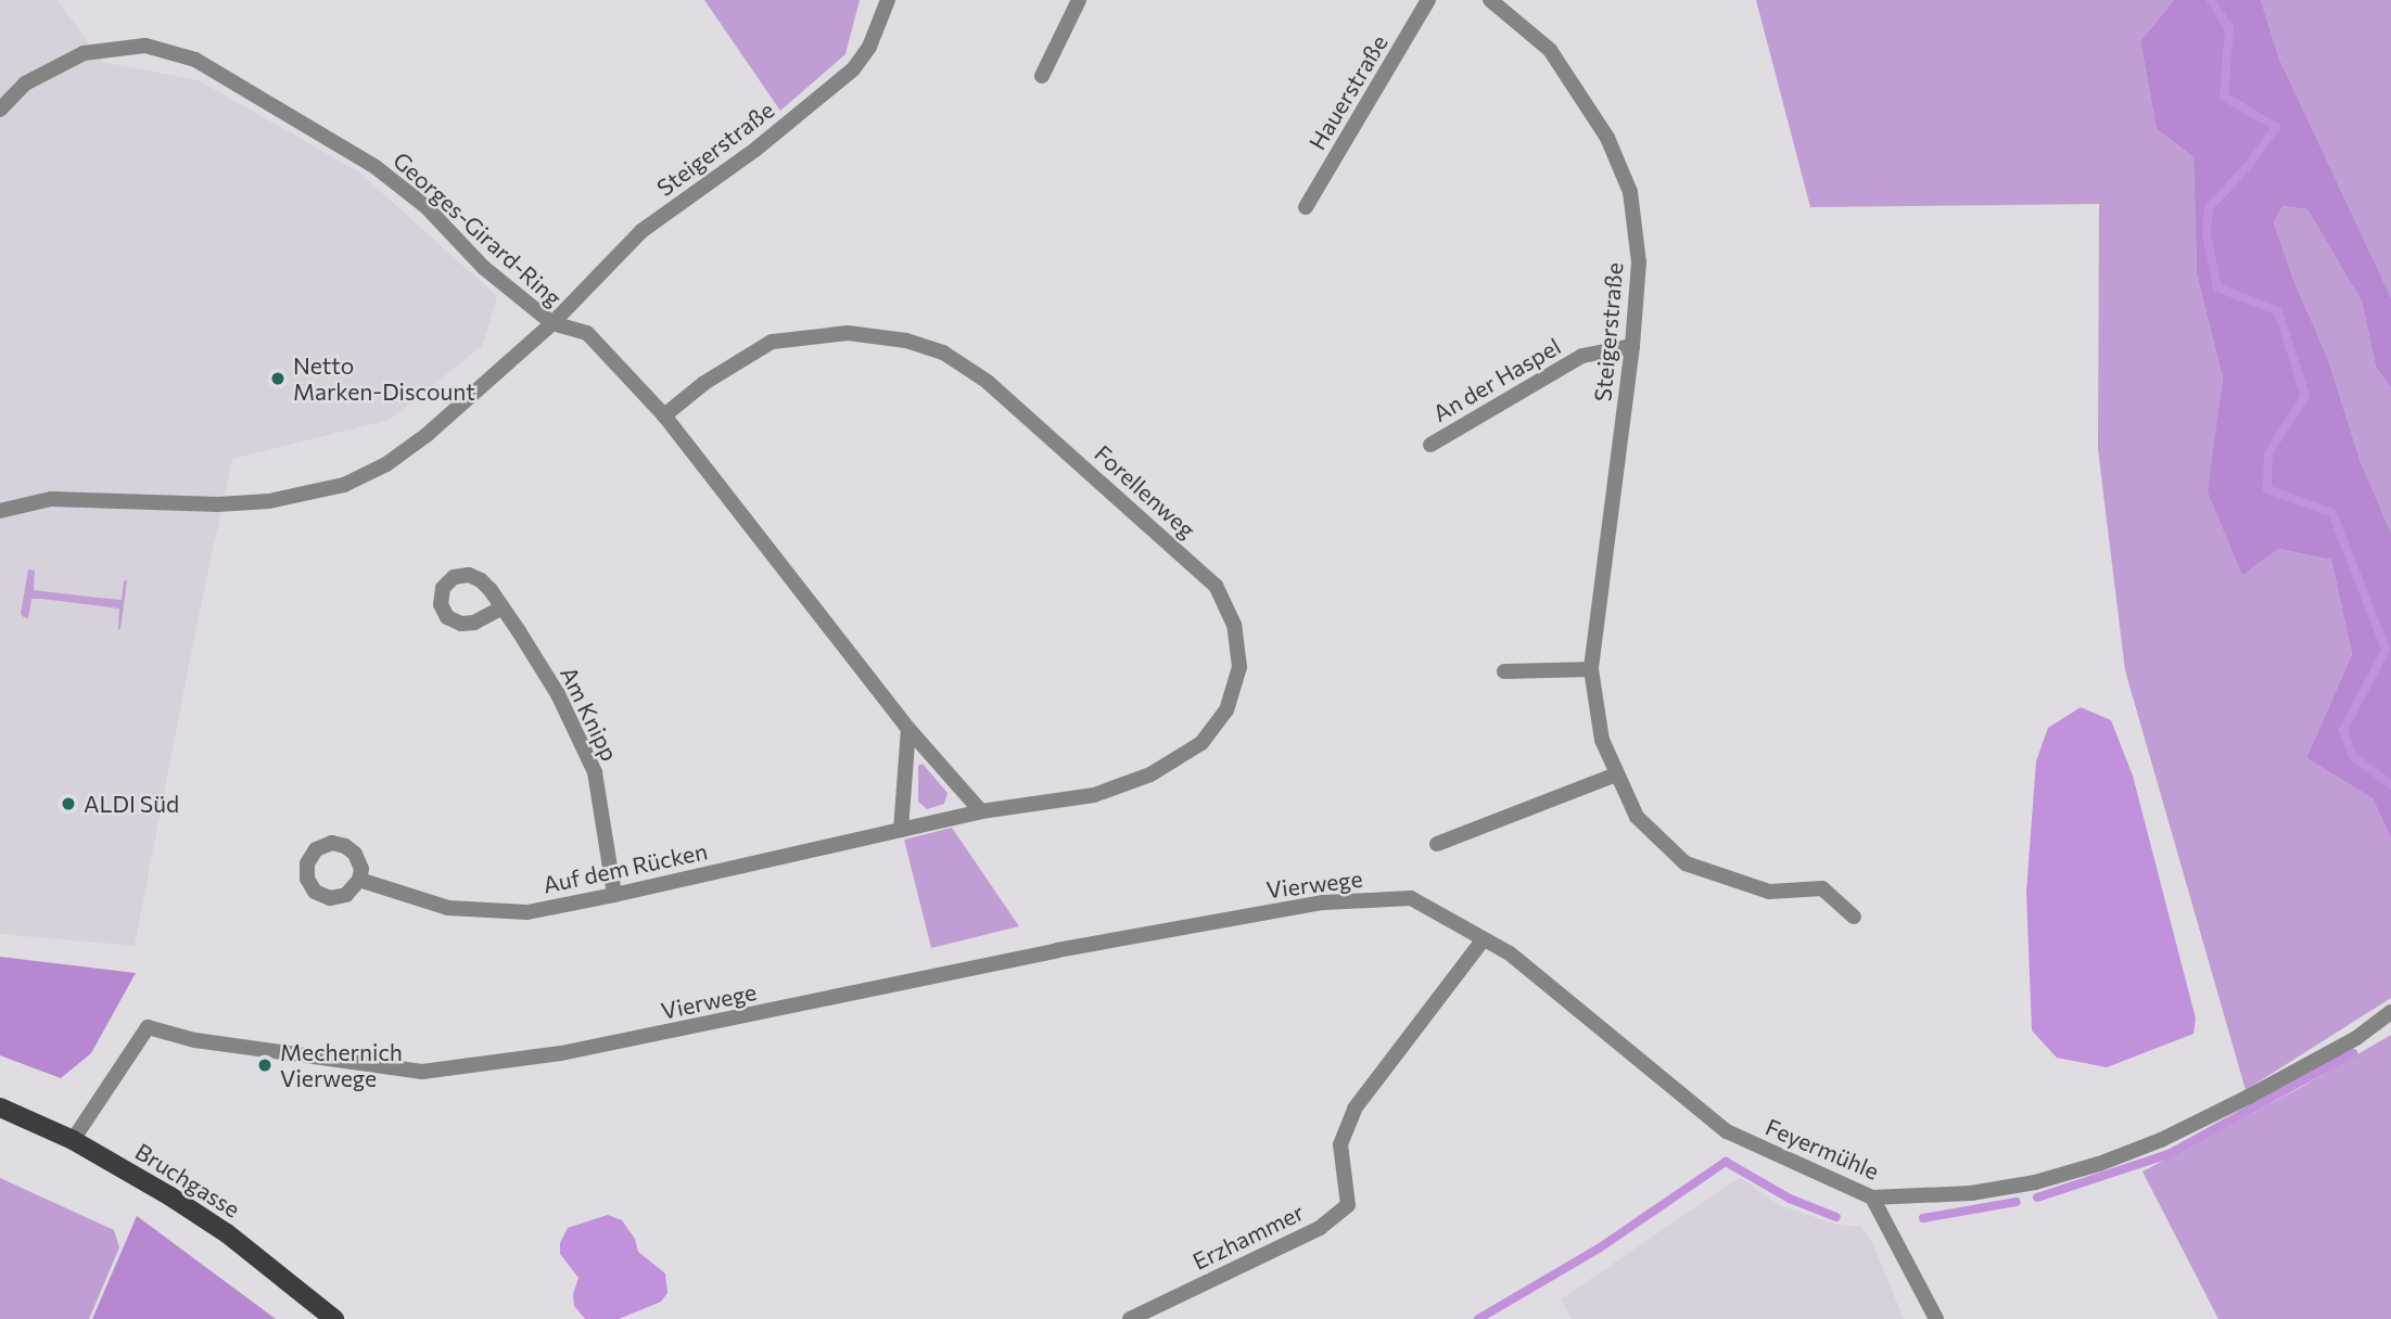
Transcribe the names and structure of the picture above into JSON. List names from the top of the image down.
{
  "streets": {
    "main road": ["Bruchgasse"],
    "street": [
      "Hauerstraße",
      "Steigerstraße",
      "Georges-Girard-Ring",
      "An der Haspel",
      "Forellenweg",
      "Am Knipp",
      "Auf dem Rücken",
      "Vierwege",
      "Feyermühle",
      "Erzhammer"
    ]
  },
  "crossings": [
    ["Steigerstraße", "Georges-Girard-Ring"],
    ["Steigerstraße", "An der Haspel"],
    ["Forellenweg", "Auf dem Rücken"],
    ["Am Knipp", "Auf dem Rücken"],
    ["Vierwege", "Feyermühle"],
    ["Vierwege", "Bruchgasse"],
    ["Feyermühle", "Erzhammer"]
  ],
  "places": ["Netto Marken-Discount", "ALDI Süd", "Mechernich Vierwege"]
}
